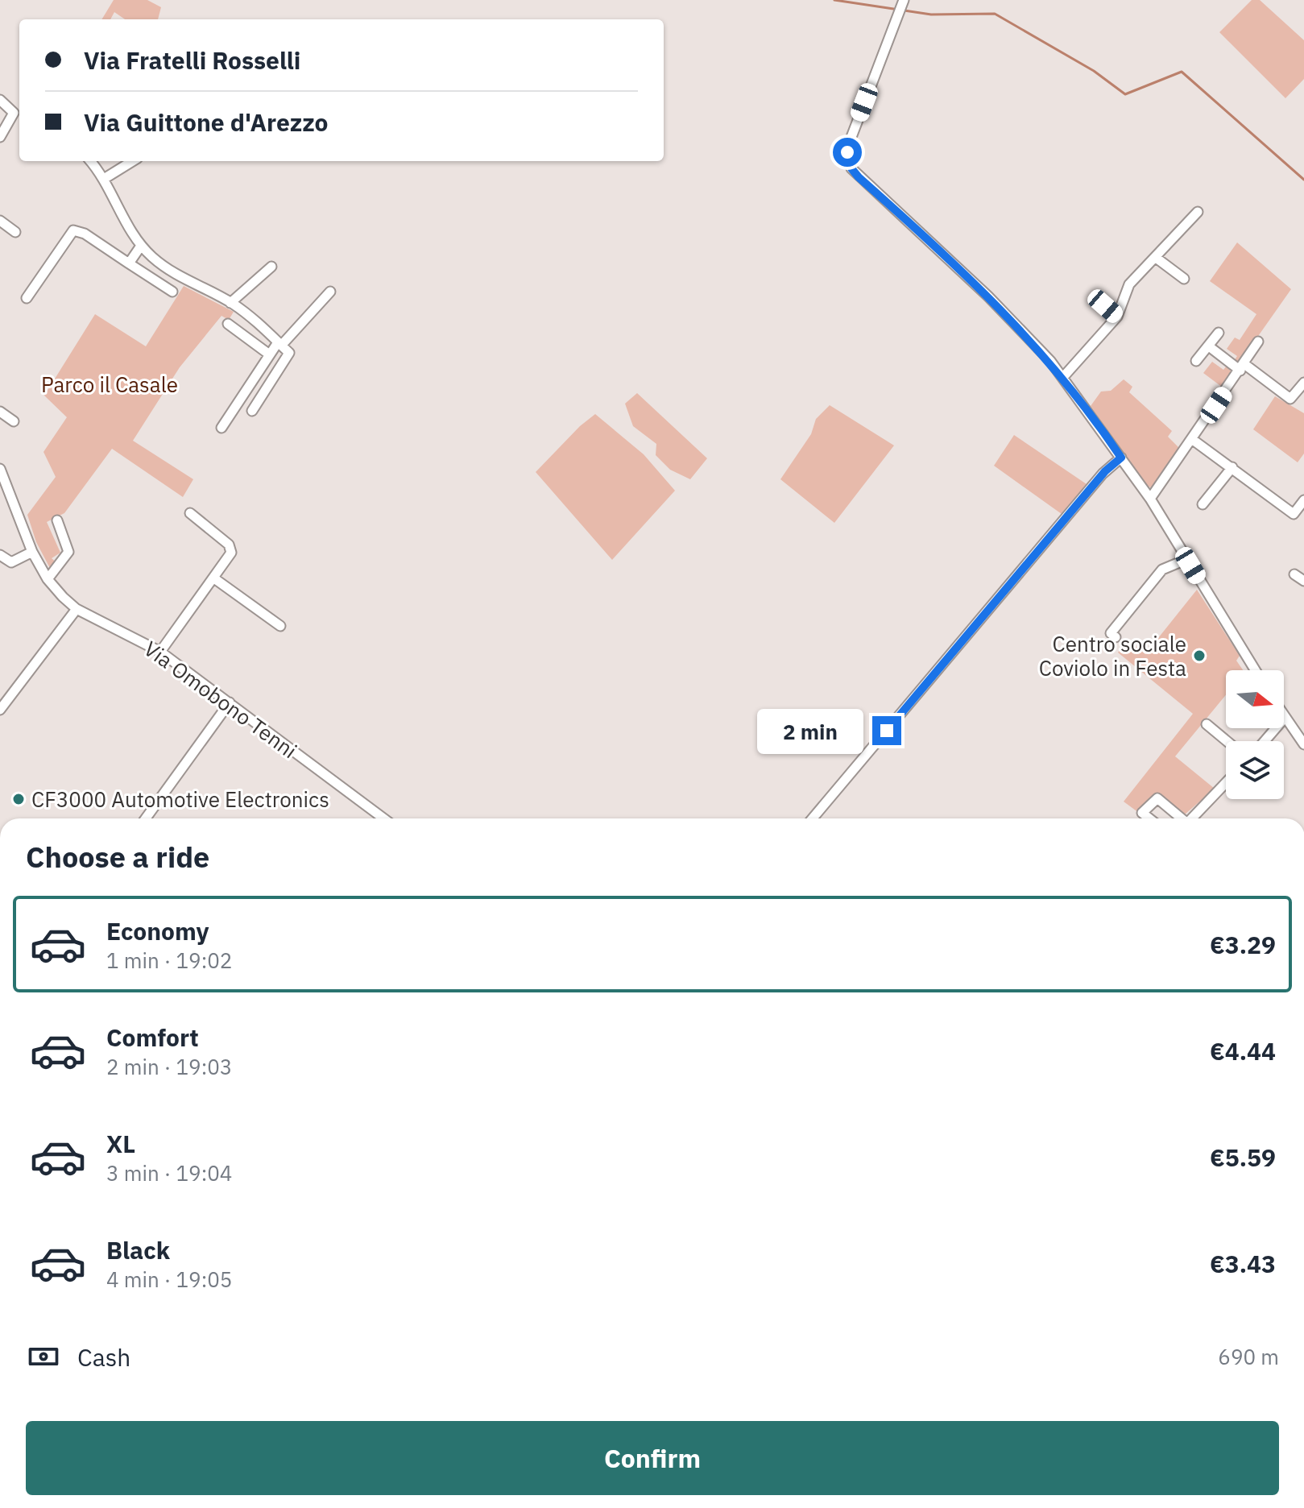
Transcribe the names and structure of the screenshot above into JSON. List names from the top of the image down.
{
  "streets": {
    "street": ["Via Omobono Tenni"]
  },
  "parks": ["Parco il Casale"],
  "places": ["Centro sociale Coviolo in Festa", "CF3000 Automotive Electronics"],
  "north": "right",
  "page": {
    "banner": ["Via Fratelli Rosselli", "Via Guittone d'Arezzo"],
    "bubble": "2 min",
    "heading": "Choose a ride",
    "list": [
      {
        "name": "Economy",
        "note": "1 min · 19:02",
        "value": "€3.29"
      },
      {
        "name": "Comfort",
        "note": "2 min · 19:03",
        "value": "€4.44"
      },
      {
        "name": "XL",
        "note": "3 min · 19:04",
        "value": "€5.59"
      },
      {
        "name": "Black",
        "note": "4 min · 19:05",
        "value": "€3.43"
      }
    ],
    "pay": ["Cash", "690 m"],
    "buttons": "Confirm"
  }
}
